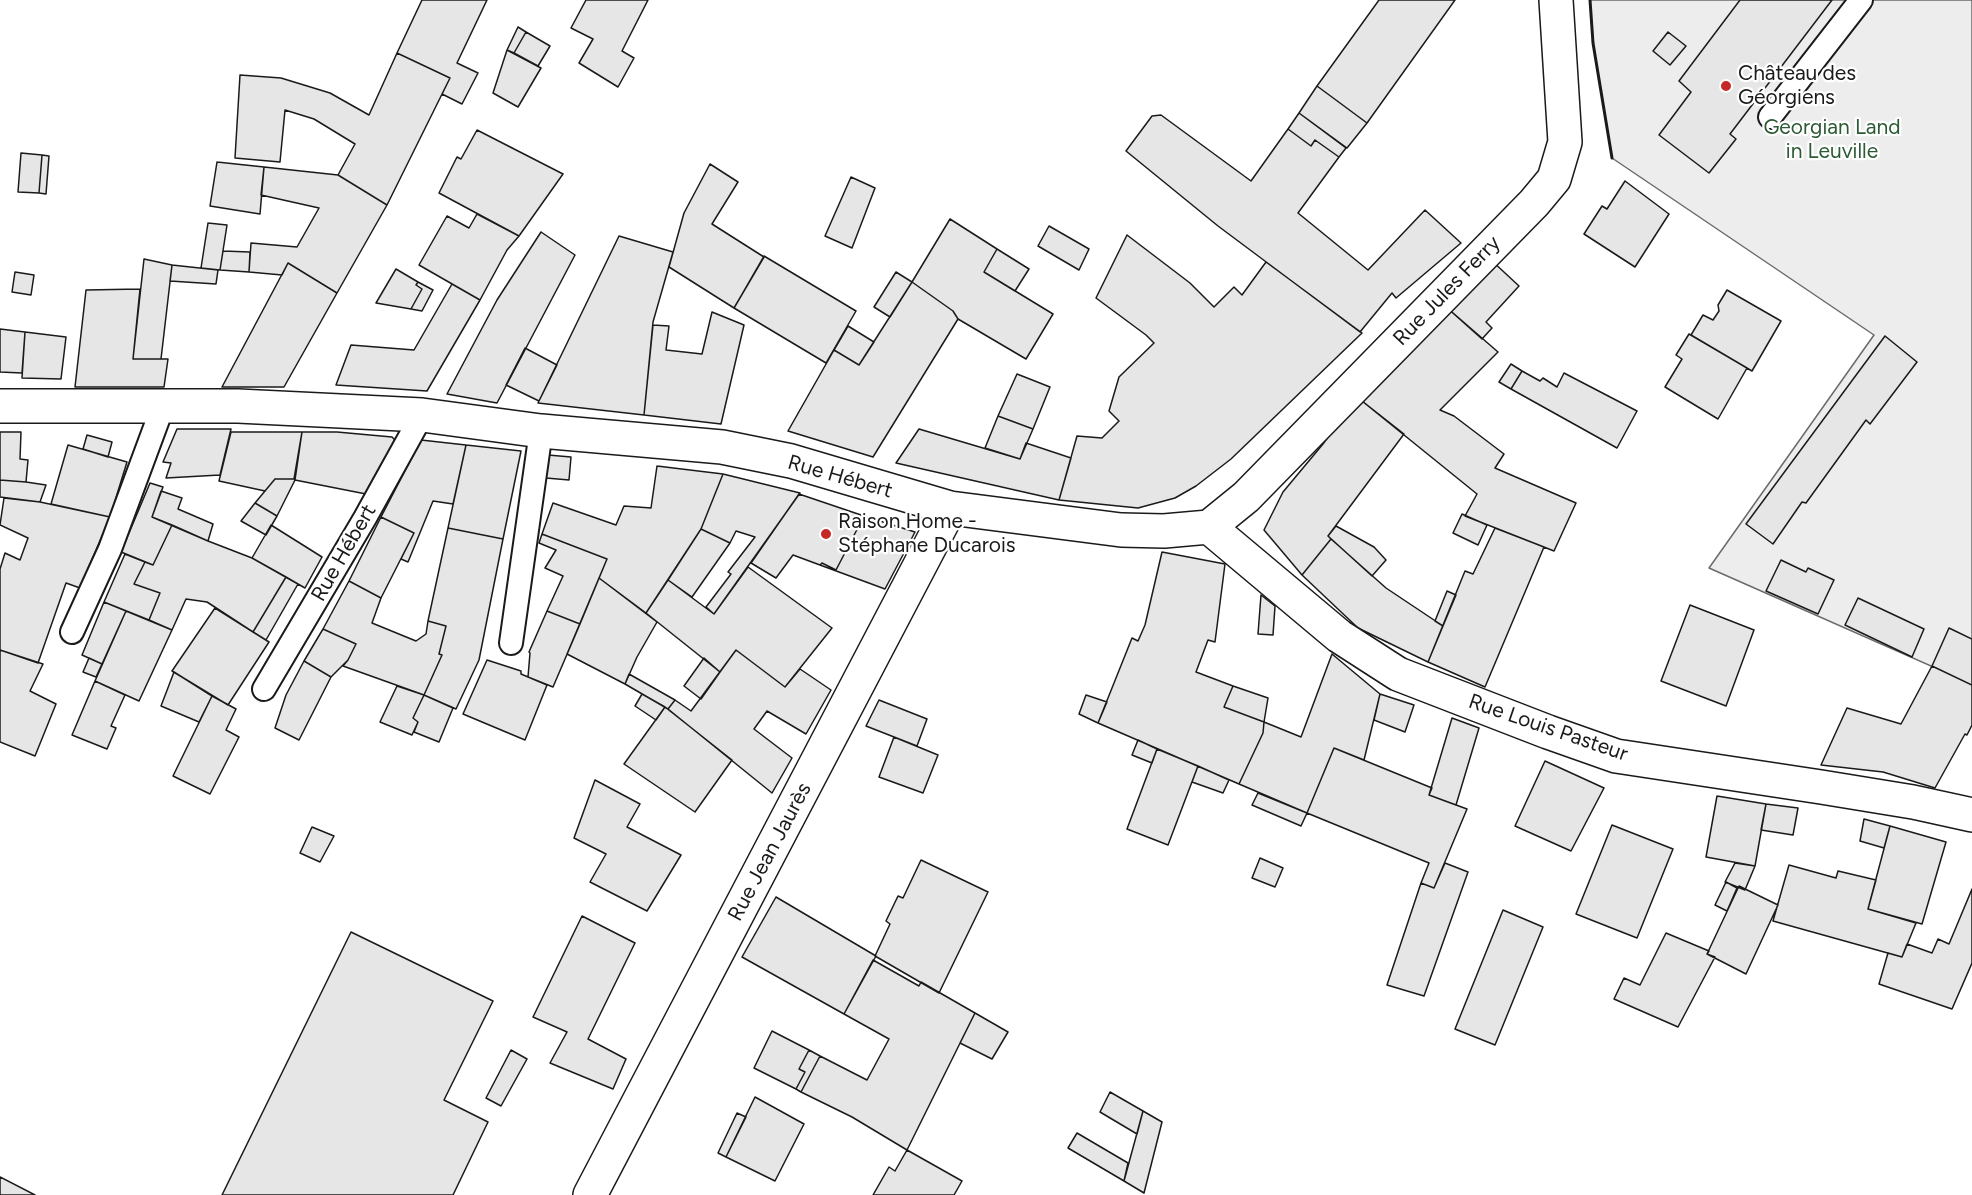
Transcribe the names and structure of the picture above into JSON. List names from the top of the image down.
{
  "streets": {
    "street": [
      "Rue Jules Ferry",
      "Rue Hébert",
      "Rue Louis Pasteur",
      "Rue Jean Jaurès"
    ]
  },
  "crossings": [
    ["Rue Jules Ferry", "Rue Hébert"],
    ["Rue Jules Ferry", "Rue Louis Pasteur"],
    ["Rue Hébert", "Rue Louis Pasteur"],
    ["Rue Hébert", "Rue Jean Jaurès"]
  ],
  "parks": ["Georgian Land in Leuville"],
  "places": ["Château des Géorgiens", "Raison Home - Stéphane Ducarois"]
}
